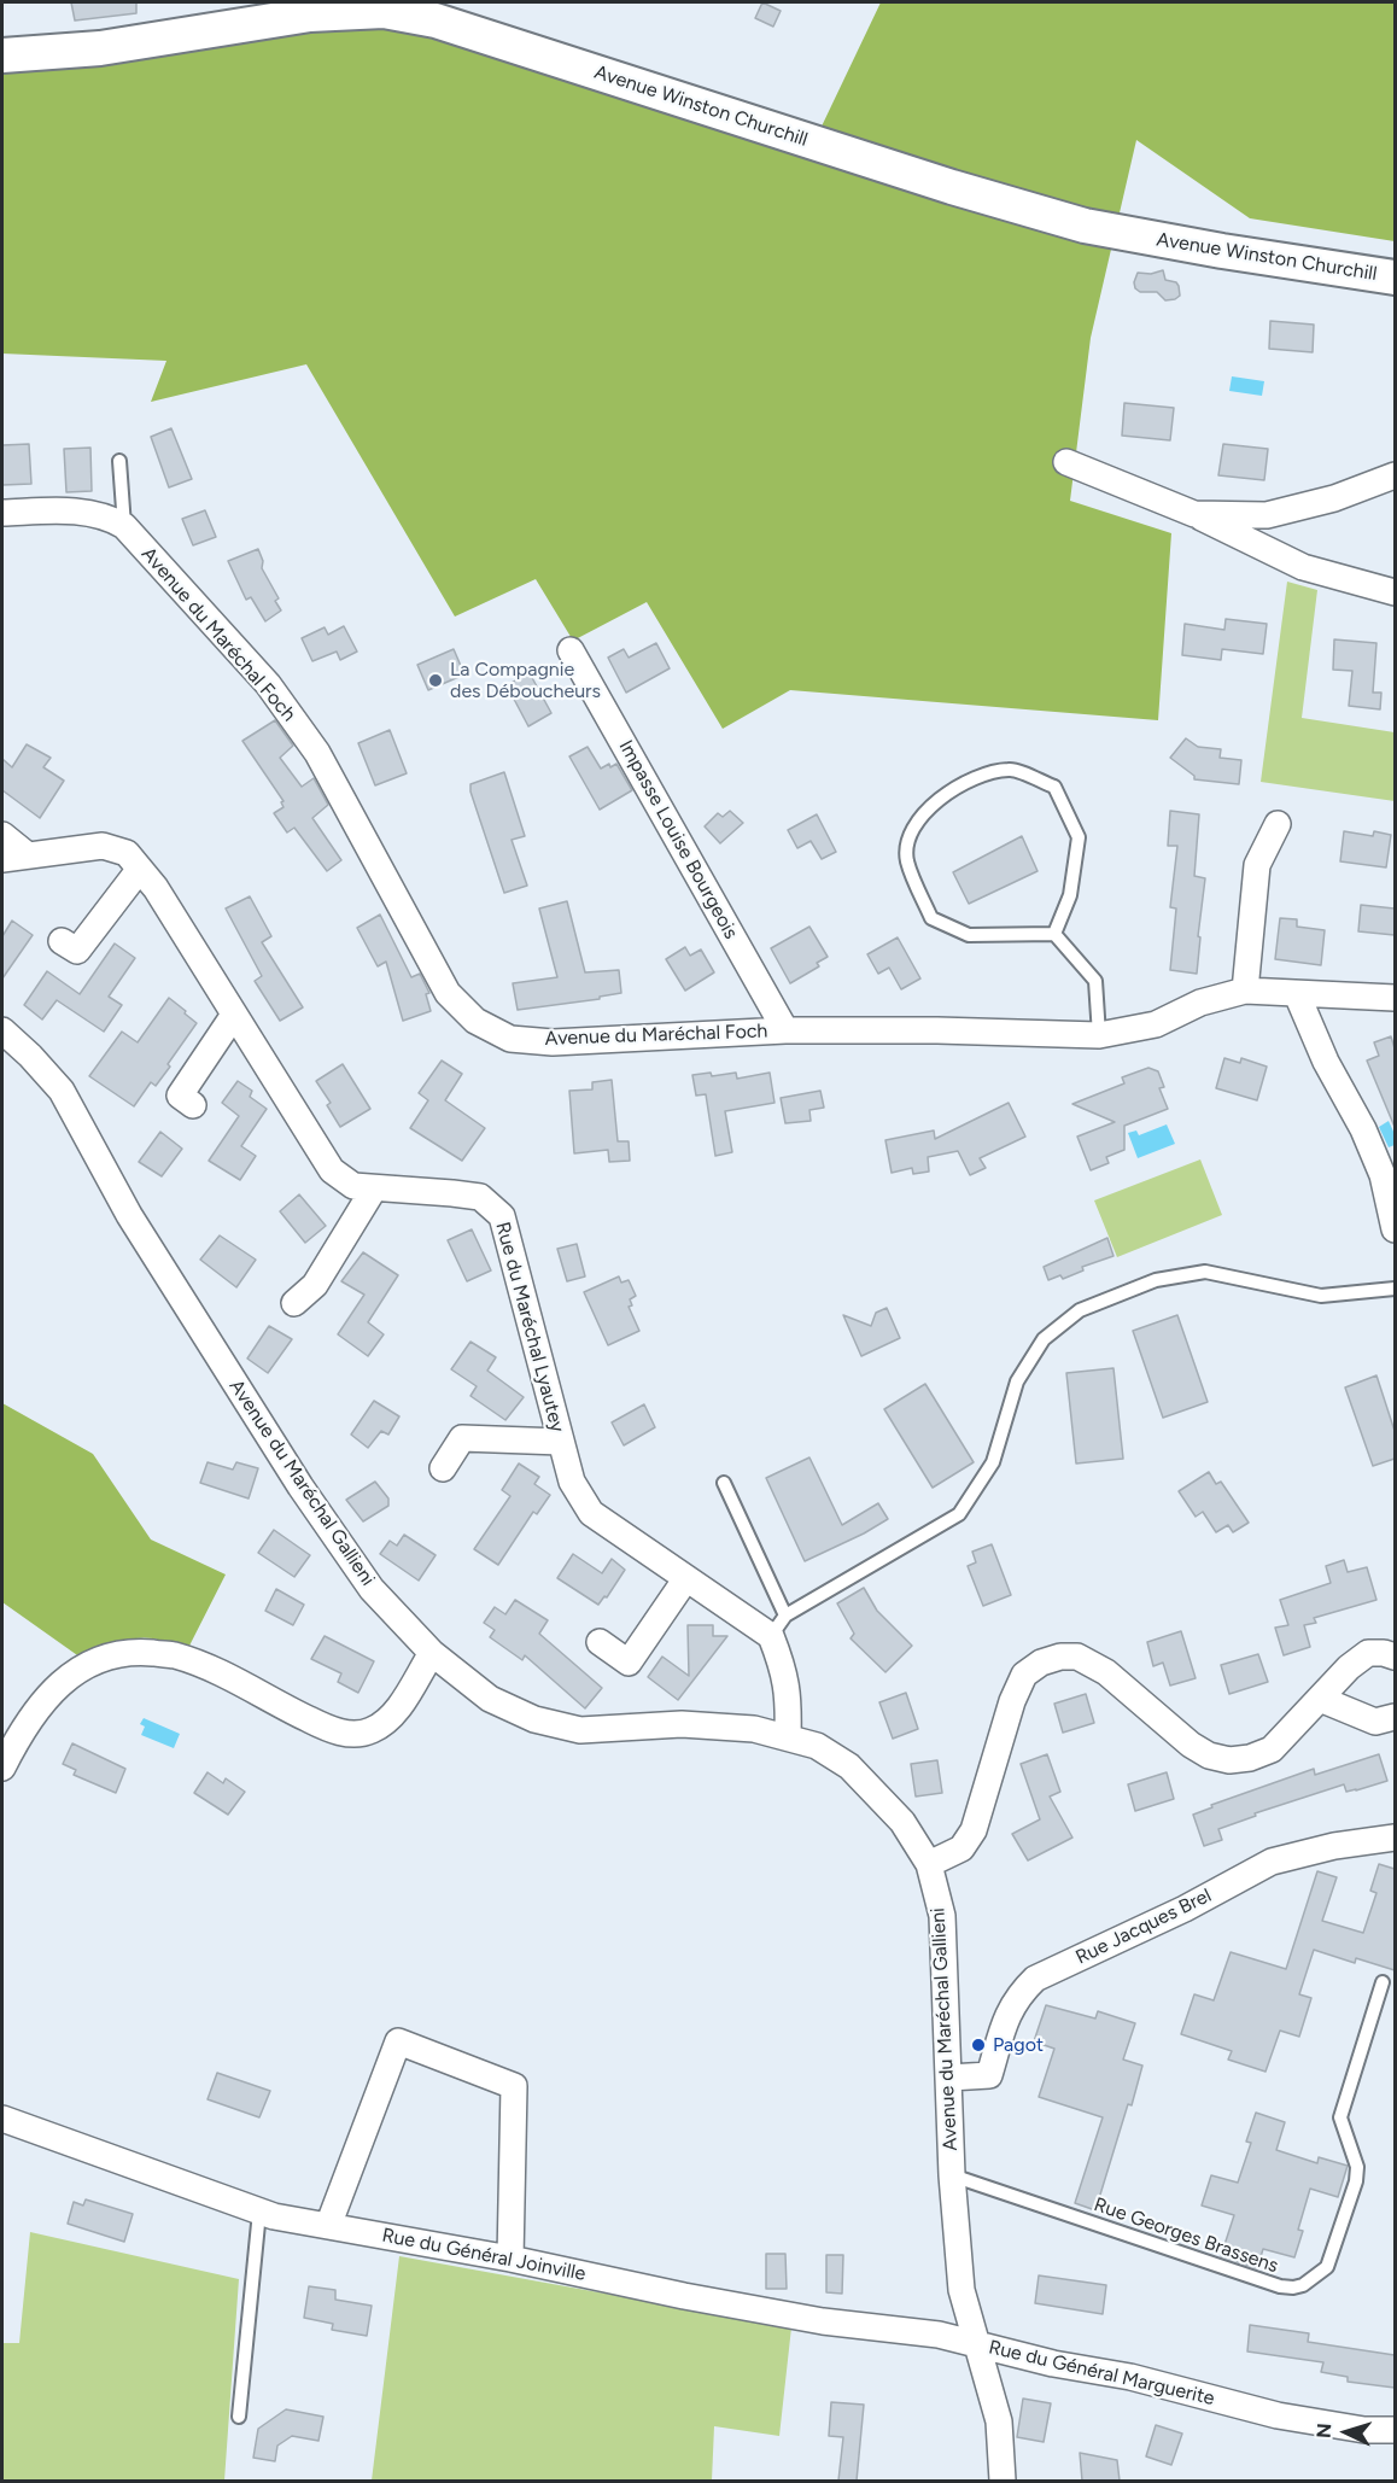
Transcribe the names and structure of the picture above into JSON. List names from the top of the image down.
{
  "streets": {
    "main road": ["Avenue Winston Churchill"],
    "street": [
      "Avenue du Maréchal Foch",
      "Impasse Louise Bourgeois",
      "Rue du Maréchal Lyautey",
      "Avenue du Maréchal Gallieni",
      "Rue Jacques Brel",
      "Rue du Général Joinville",
      "Rue du Général Marguerite"
    ],
    "lane": ["Rue Georges Brassens"]
  },
  "crossings": [
    ["Avenue du Maréchal Foch", "Impasse Louise Bourgeois"],
    ["Avenue du Maréchal Gallieni", "Rue Jacques Brel"],
    ["Avenue du Maréchal Gallieni", "Rue Georges Brassens"],
    ["Avenue du Maréchal Gallieni", "Rue du Général Joinville"],
    ["Avenue du Maréchal Gallieni", "Rue du Général Marguerite"],
    ["Rue du Général Joinville", "Rue du Général Marguerite"]
  ],
  "places": ["La Compagnie des Déboucheurs", "Pagot"],
  "north": "left"
}
